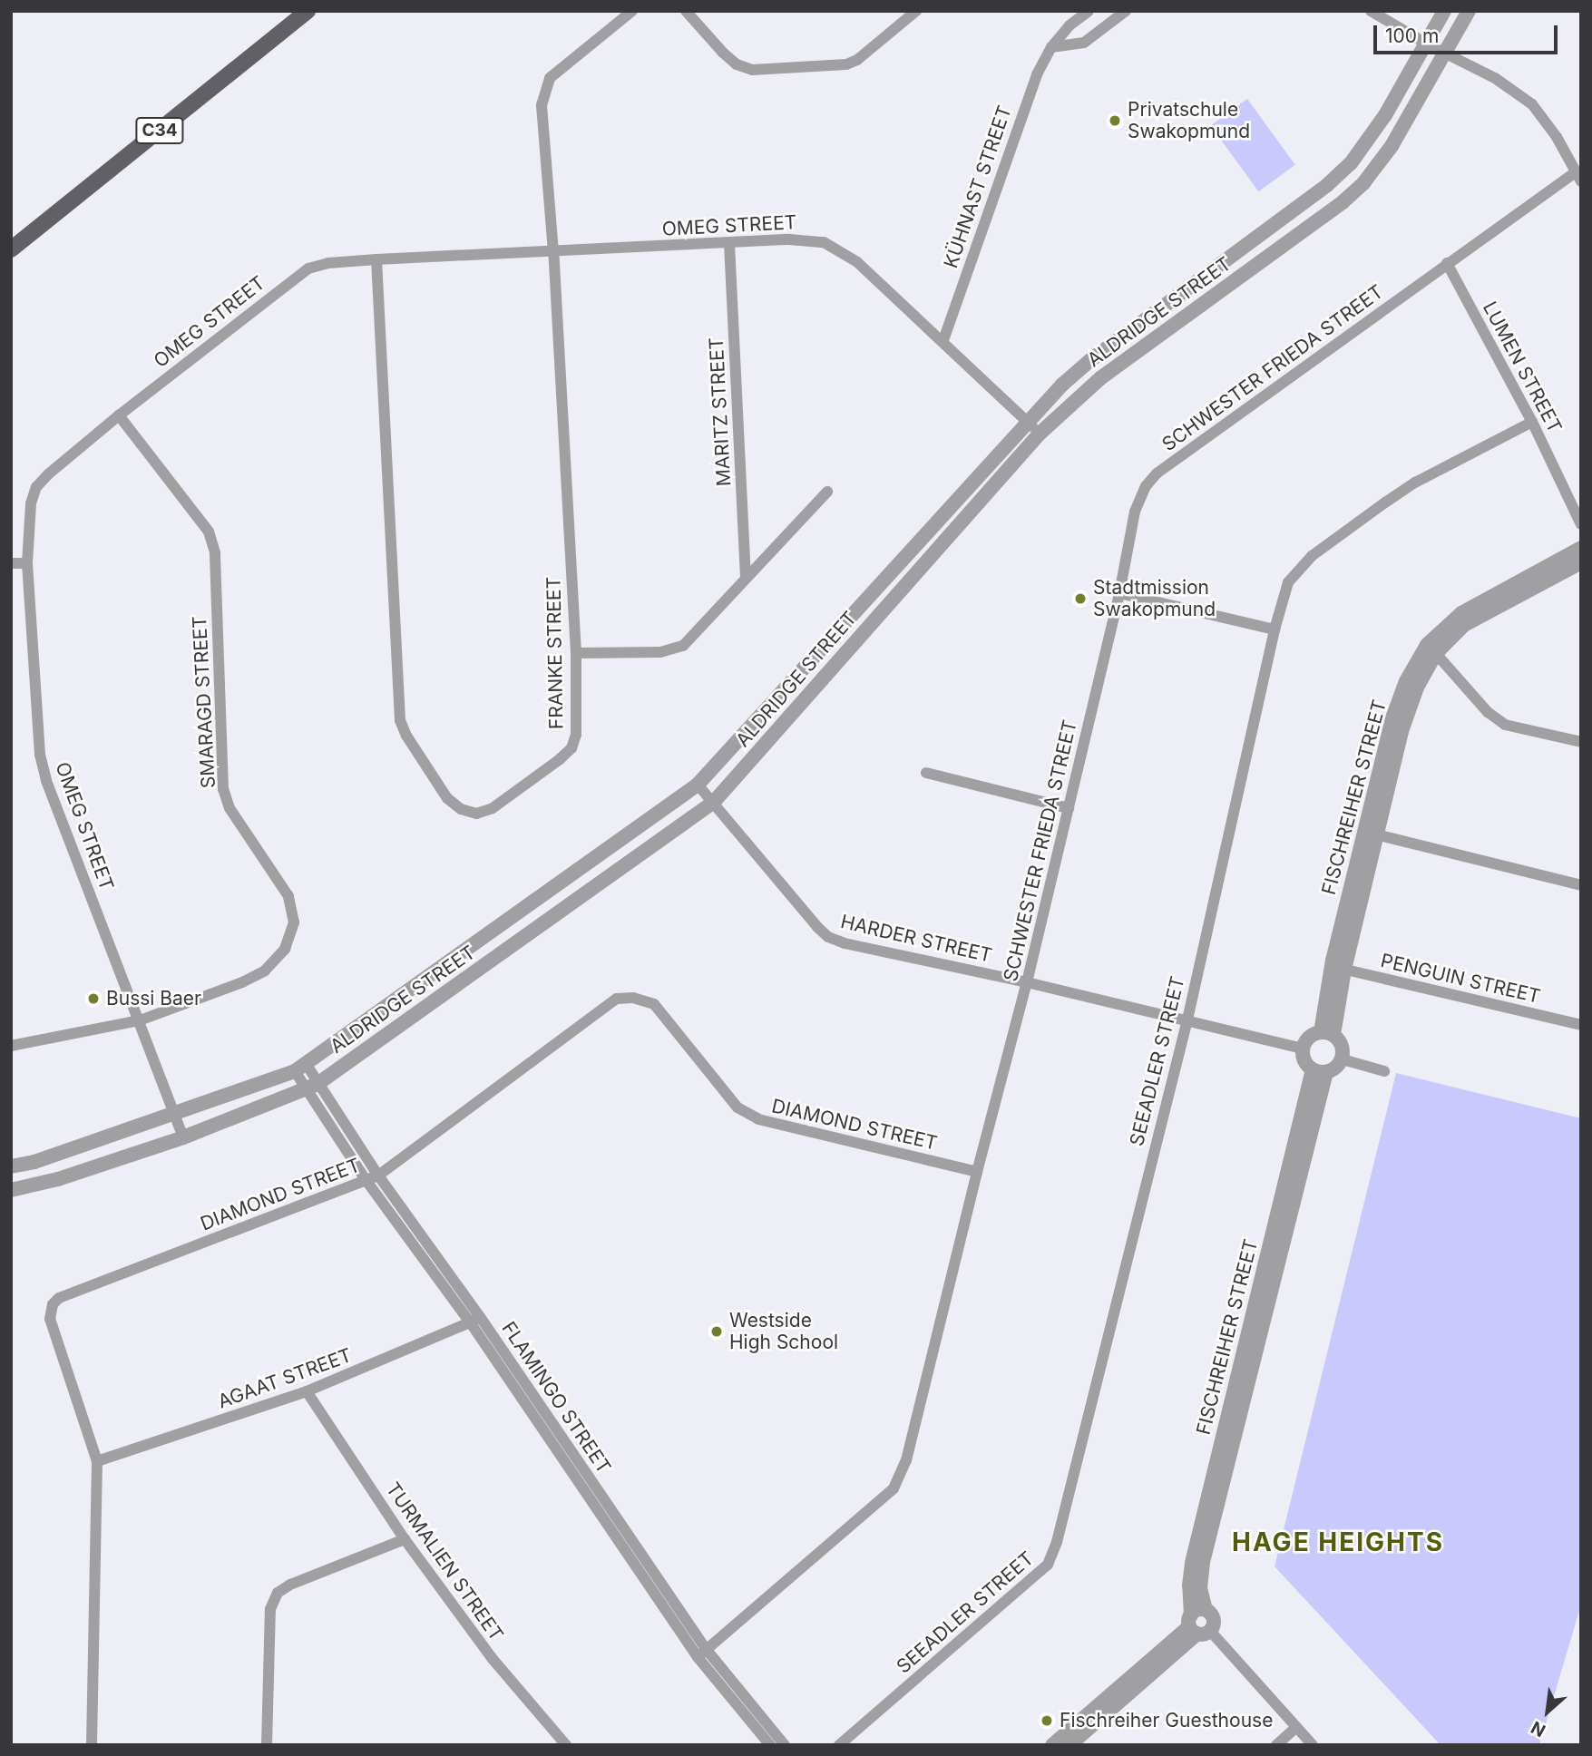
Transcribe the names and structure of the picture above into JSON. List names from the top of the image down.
{
  "streets": {
    "main road": ["C34"],
    "street": [
      "KÜHNAST STREET",
      "OMEG STREET",
      "ALDRIDGE STREET",
      "LUMEN STREET",
      "SCHWESTER FRIEDA STREET",
      "MARITZ STREET",
      "FRANKE STREET",
      "SMARAGD STREET",
      "FISCHREIHER STREET",
      "HARDER STREET",
      "PENGUIN STREET",
      "SEEADLER STREET",
      "DIAMOND STREET",
      "AGAAT STREET",
      "FLAMINGO STREET",
      "TURMALIEN STREET"
    ]
  },
  "crossings": [
    ["KÜHNAST STREET", "OMEG STREET"],
    ["OMEG STREET", "ALDRIDGE STREET"],
    ["OMEG STREET", "MARITZ STREET"],
    ["OMEG STREET", "FRANKE STREET"],
    ["OMEG STREET", "SMARAGD STREET"],
    ["ALDRIDGE STREET", "HARDER STREET"],
    ["ALDRIDGE STREET", "FLAMINGO STREET"],
    ["LUMEN STREET", "SCHWESTER FRIEDA STREET"],
    ["LUMEN STREET", "SEEADLER STREET"],
    ["SCHWESTER FRIEDA STREET", "HARDER STREET"],
    ["SCHWESTER FRIEDA STREET", "DIAMOND STREET"],
    ["SCHWESTER FRIEDA STREET", "FLAMINGO STREET"],
    ["FISCHREIHER STREET", "HARDER STREET"],
    ["FISCHREIHER STREET", "PENGUIN STREET"],
    ["HARDER STREET", "SEEADLER STREET"],
    ["DIAMOND STREET", "AGAAT STREET"],
    ["DIAMOND STREET", "FLAMINGO STREET"],
    ["AGAAT STREET", "FLAMINGO STREET"],
    ["AGAAT STREET", "TURMALIEN STREET"]
  ],
  "districts": ["HAGE HEIGHTS"],
  "places": [
    "Privatschule Swakopmund",
    "Stadtmission Swakopmund",
    "Bussi Baer",
    "Westside High School",
    "Fischreiher Guesthouse"
  ],
  "scale_bar": "100 m",
  "north": "bottom left"
}
